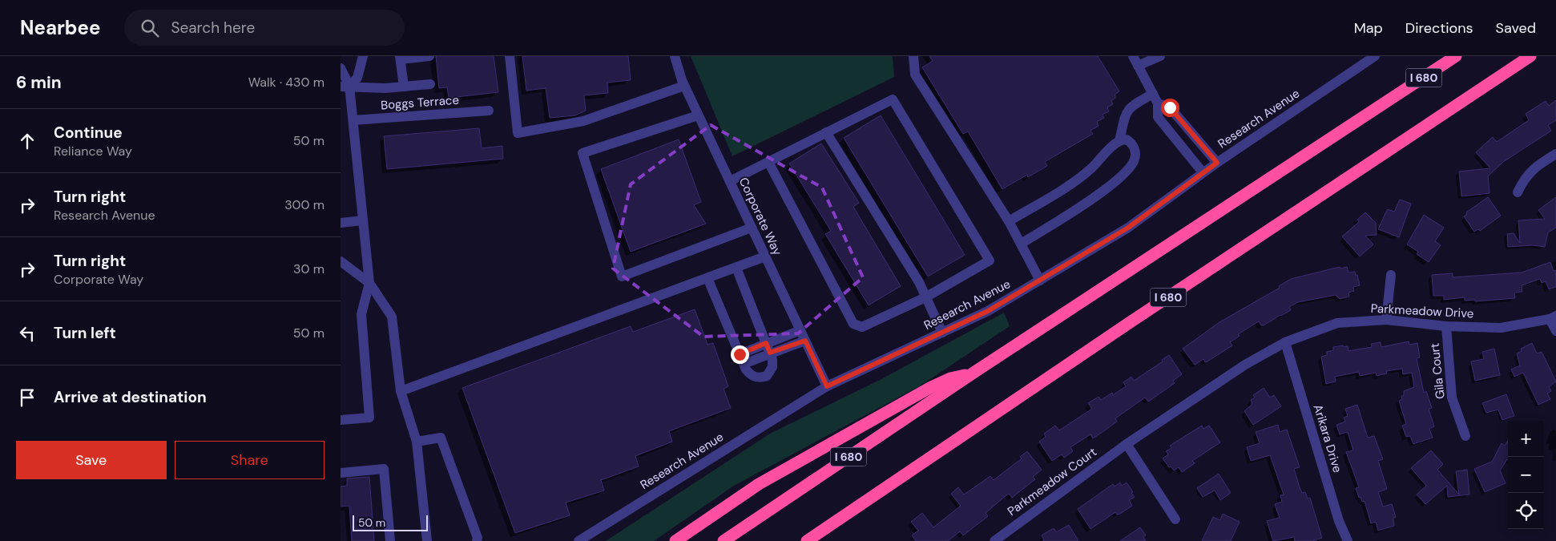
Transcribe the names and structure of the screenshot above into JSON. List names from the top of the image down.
{
  "streets": {
    "highway": ["I 680"],
    "street": [
      "Boggs Terrace",
      "Research Avenue",
      "Corporate Way",
      "Parkmeadow Drive",
      "Gila Court",
      "Arikara Drive",
      "Parkmeadow Court"
    ]
  },
  "crossings": [
    ["Research Avenue", "Corporate Way"],
    ["Parkmeadow Drive", "Gila Court"],
    ["Parkmeadow Drive", "Arikara Drive"],
    ["Parkmeadow Drive", "Parkmeadow Court"]
  ],
  "scale_bar": "50 m",
  "page": {
    "header": "Nearbee",
    "search": "Search here",
    "nav": ["Map", "Directions", "Saved"],
    "heading": ["6 min", "Walk · 430 m"],
    "list": [
      ["Continue", "Reliance Way", "50 m"],
      ["Turn right", "Research Avenue", "300 m"],
      ["Turn right", "Corporate Way", "30 m"],
      ["Turn left", "50 m"],
      "Arrive at destination"
    ],
    "map_buttons": ["+", "−"],
    "buttons": ["Save", "Share"],
    "scale": "50 m"
  }
}
